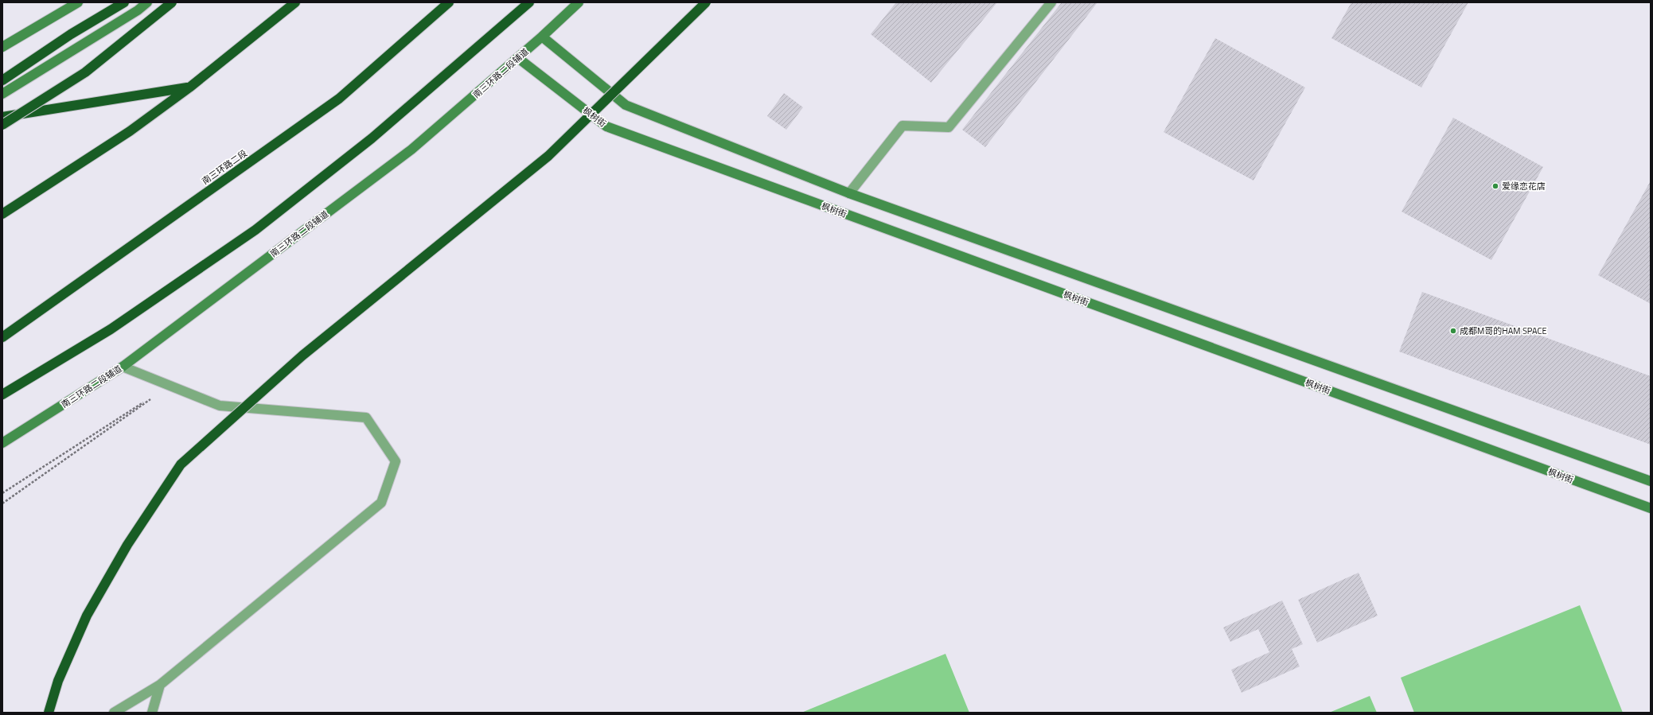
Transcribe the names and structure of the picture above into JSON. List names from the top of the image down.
{
  "streets": {
    "highway": ["南三环路二段"],
    "street": ["南三环路二段辅道", "枫树街"]
  },
  "crossings": [
    ["南三环路二段辅道", "枫树街"]
  ],
  "places": ["爱缘恋花店", "成都M哥的HAM SPACE"]
}
